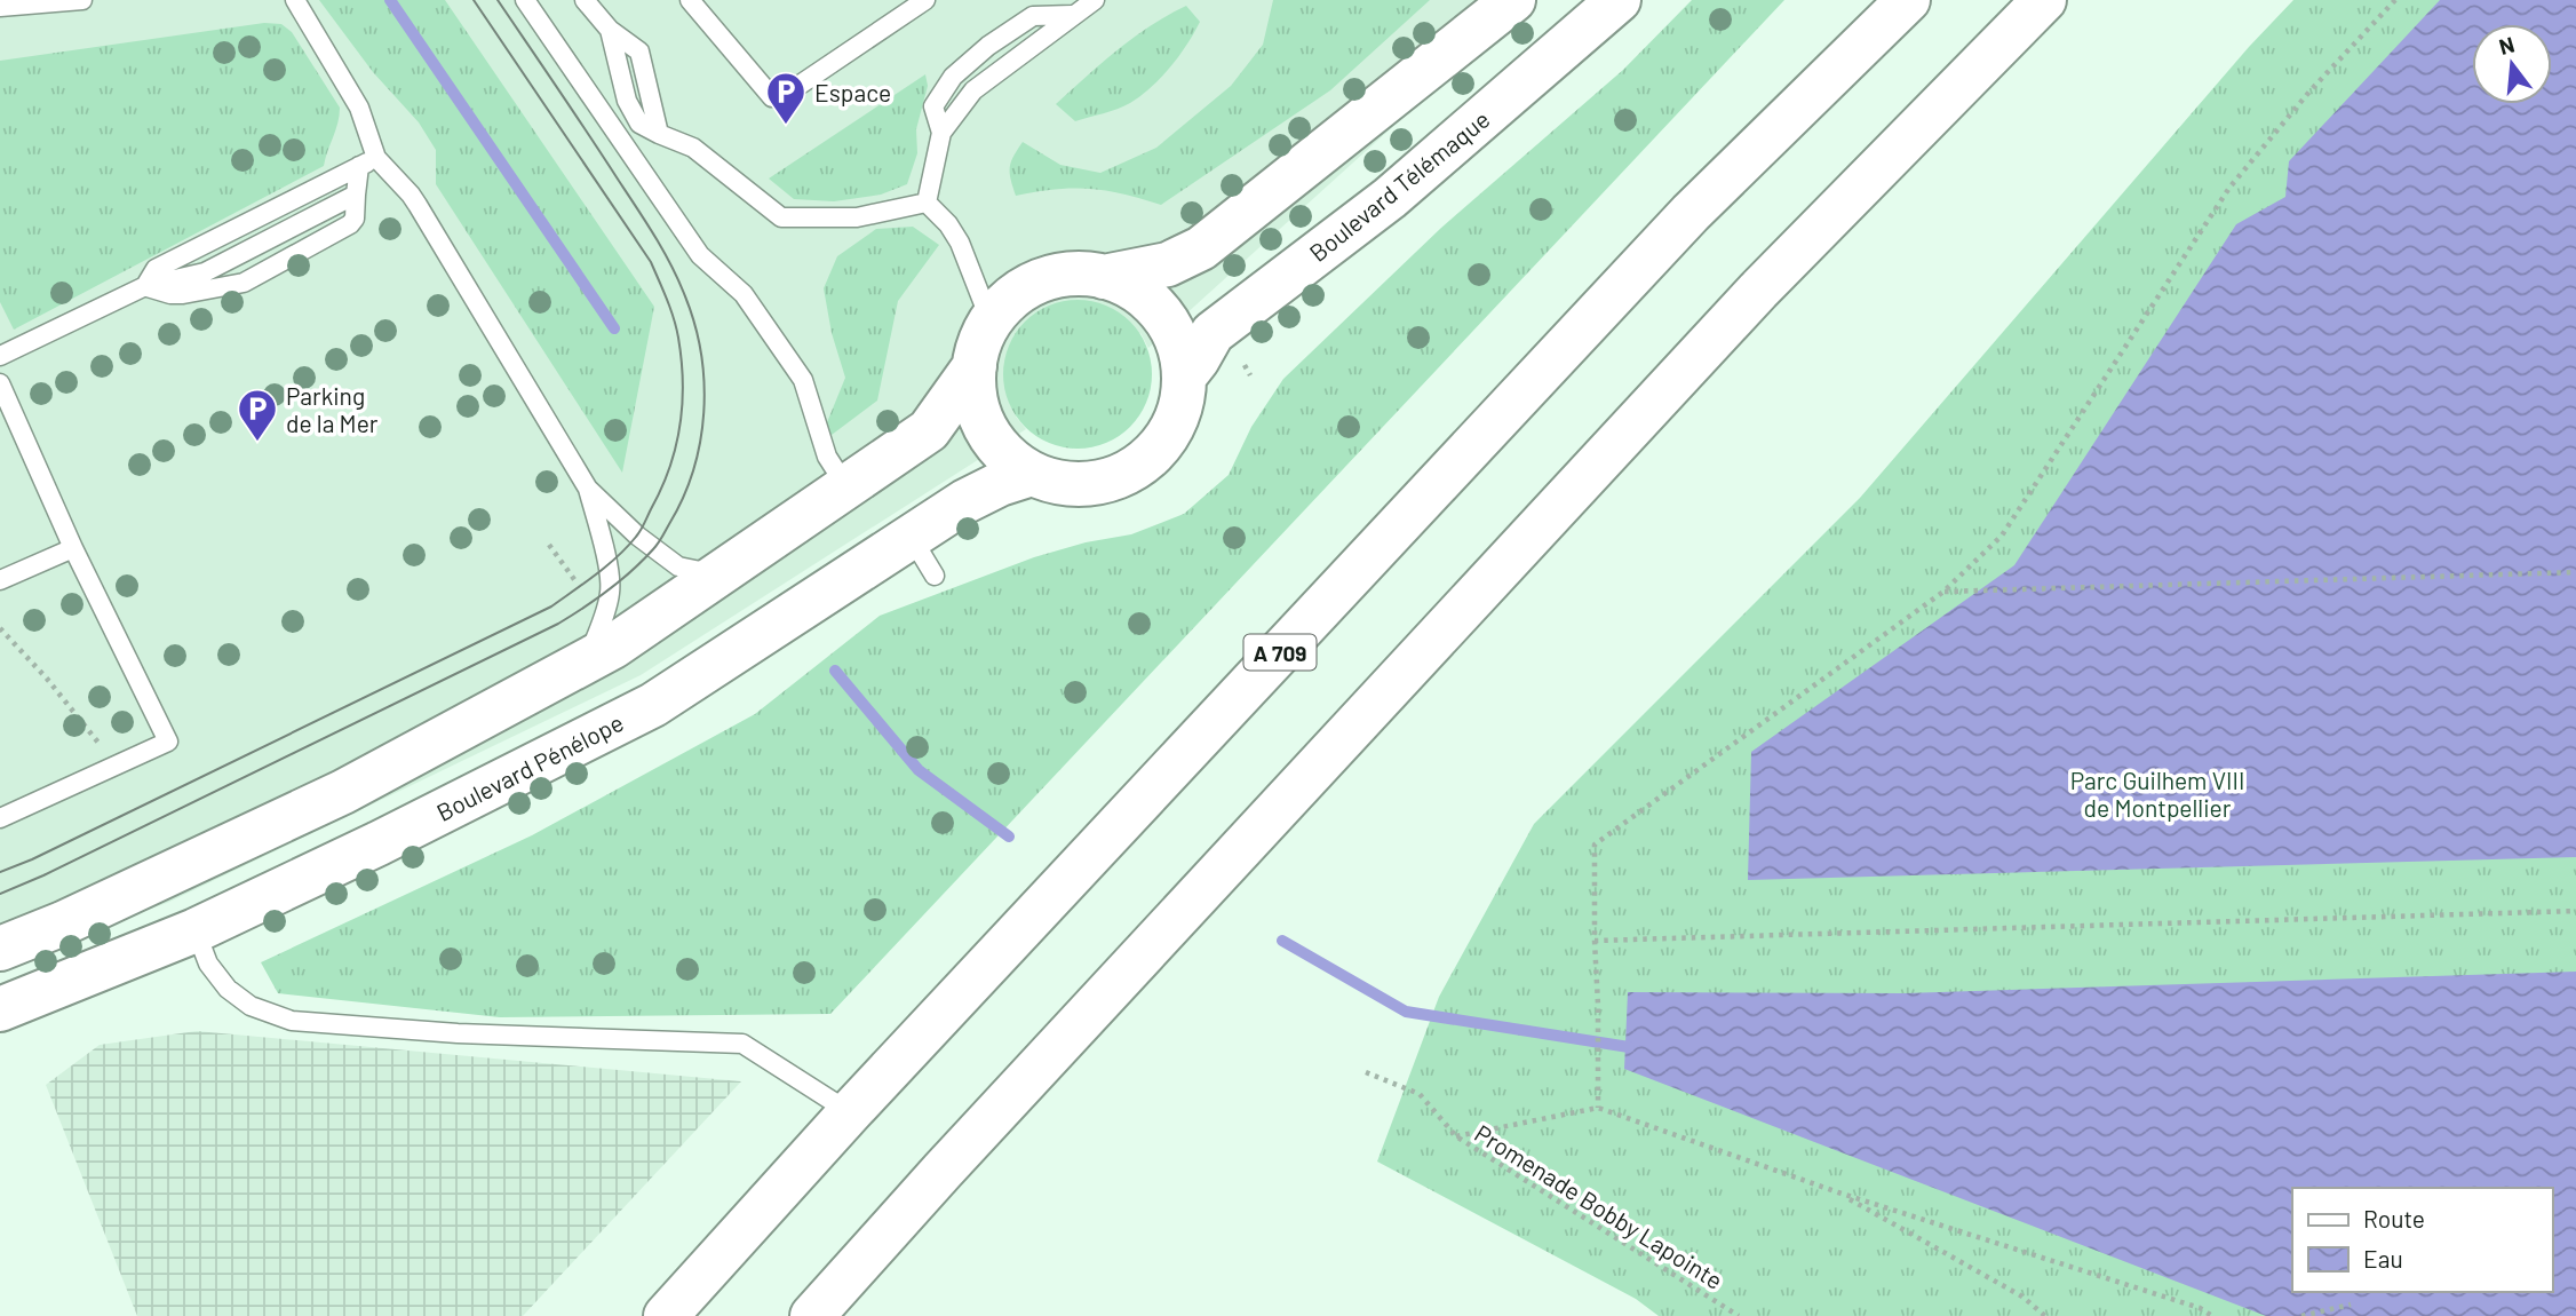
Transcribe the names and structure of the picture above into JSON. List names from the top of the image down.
{
  "streets": {
    "main road": ["Boulevard Télémaque", "A 709", "Boulevard Pénélope"],
    "path": ["Promenade Bobby Lapointe"]
  },
  "crossings": [
    ["Boulevard Télémaque", "Boulevard Pénélope"]
  ],
  "parks": ["Parc Guilhem VIII de Montpellier"],
  "places": {
    "parking": ["Espace", "Parking de la Mer"]
  },
  "legend": ["Route", "Eau"],
  "north": "top"
}
